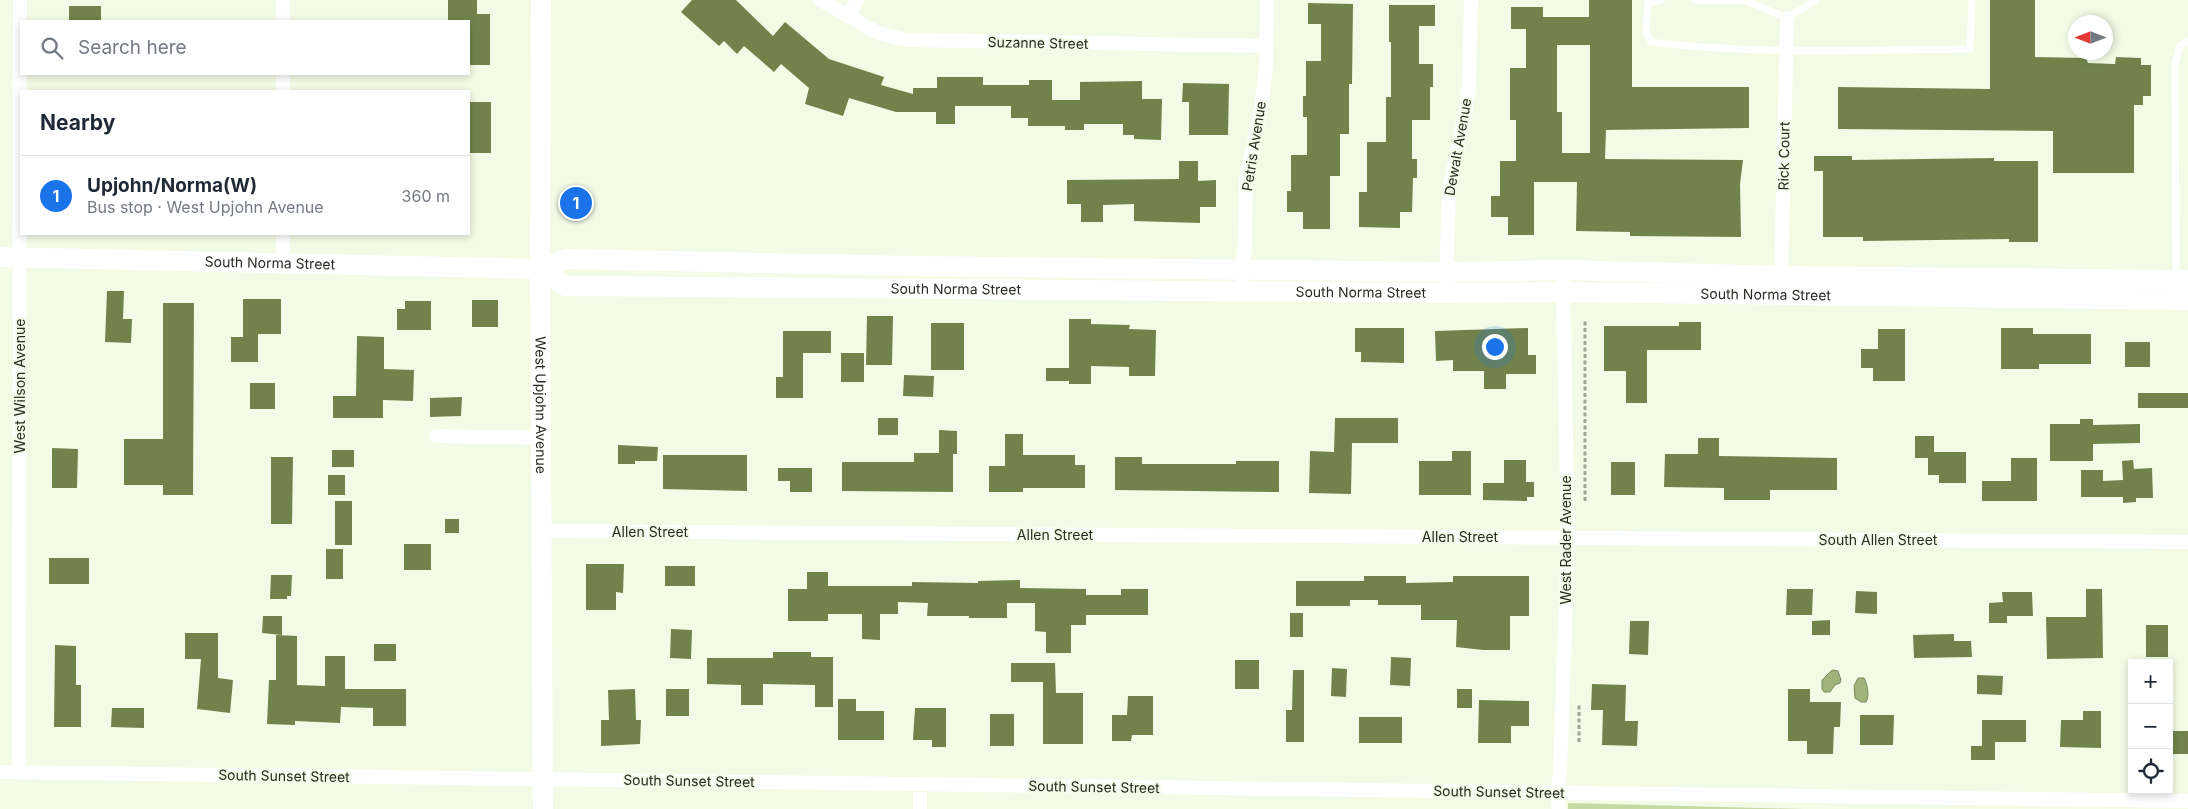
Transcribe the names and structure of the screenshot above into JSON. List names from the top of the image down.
{
  "streets": {
    "street": [
      "Suzanne Street",
      "Petris Avenue",
      "Dewalt Avenue",
      "Rick Court",
      "South Norma Street",
      "West Wilson Avenue",
      "West Upjohn Avenue",
      "Allen Street",
      "West Rader Avenue",
      "South Allen Street",
      "South Sunset Street"
    ]
  },
  "crossings": [
    ["Suzanne Street", "Petris Avenue"],
    ["Petris Avenue", "South Norma Street"],
    ["Dewalt Avenue", "South Norma Street"],
    ["Rick Court", "South Norma Street"],
    ["South Norma Street", "West Wilson Avenue"],
    ["South Norma Street", "West Upjohn Avenue"],
    ["South Norma Street", "West Rader Avenue"],
    ["West Wilson Avenue", "South Sunset Street"],
    ["West Upjohn Avenue", "Allen Street"],
    ["West Upjohn Avenue", "South Sunset Street"],
    ["Allen Street", "West Rader Avenue"],
    ["Allen Street", "South Allen Street"],
    ["West Rader Avenue", "South Allen Street"],
    ["West Rader Avenue", "South Sunset Street"]
  ],
  "north": "left",
  "page": {
    "search": "Search here",
    "heading": "Nearby",
    "list": [
      {
        "mark": "1",
        "name": "Upjohn/Norma(W)",
        "note": "Bus stop · West Upjohn Avenue",
        "value": "360 m"
      }
    ],
    "pins": "1",
    "map_buttons": ["+", "−"]
  }
}
